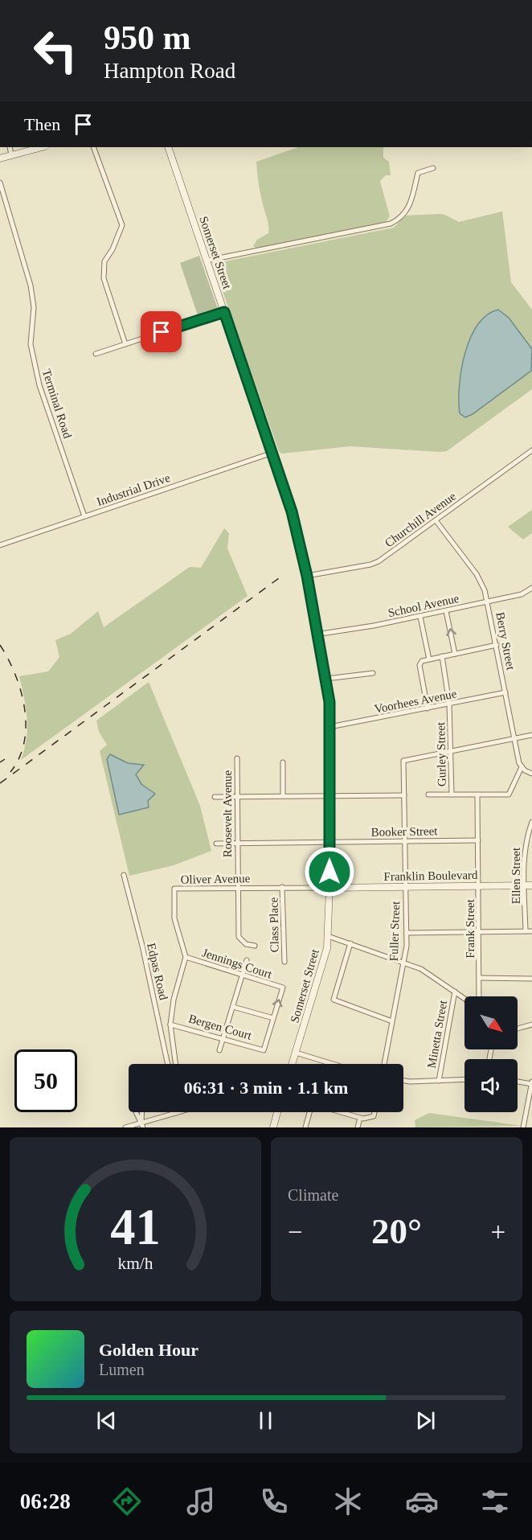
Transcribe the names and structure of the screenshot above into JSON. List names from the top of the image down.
{
  "streets": {
    "main road": ["Somerset Street", "Franklin Boulevard"],
    "street": [
      "Terminal Road",
      "Industrial Drive",
      "Churchill Avenue",
      "School Avenue",
      "Berry Street",
      "Voorhees Avenue",
      "Gurley Street",
      "Roosevelt Avenue",
      "Booker Street",
      "Ellen Street",
      "Oliver Avenue",
      "Class Place",
      "Frank Street",
      "Fuller Street",
      "Jennings Court",
      "Edpas Road",
      "Bergen Court",
      "Minetta Street"
    ]
  },
  "crossings": [
    ["Somerset Street", "Industrial Drive"],
    ["Somerset Street", "Churchill Avenue"],
    ["Somerset Street", "School Avenue"],
    ["Somerset Street", "Voorhees Avenue"],
    ["Somerset Street", "Booker Street"],
    ["Somerset Street", "Franklin Boulevard"],
    ["Somerset Street", "Oliver Avenue"],
    ["Terminal Road", "Industrial Drive"],
    ["Churchill Avenue", "Berry Street"],
    ["School Avenue", "Berry Street"],
    ["Berry Street", "Voorhees Avenue"],
    ["Voorhees Avenue", "Gurley Street"],
    ["Gurley Street", "Fuller Street"],
    ["Roosevelt Avenue", "Booker Street"],
    ["Roosevelt Avenue", "Oliver Avenue"],
    ["Booker Street", "Frank Street"],
    ["Booker Street", "Fuller Street"],
    ["Franklin Boulevard", "Ellen Street"],
    ["Franklin Boulevard", "Oliver Avenue"],
    ["Franklin Boulevard", "Frank Street"],
    ["Franklin Boulevard", "Fuller Street"],
    ["Oliver Avenue", "Class Place"],
    ["Oliver Avenue", "Jennings Court"],
    ["Jennings Court", "Bergen Court"]
  ],
  "north": "bottom right",
  "page": {
    "turn": ["950 m", "Hampton Road"],
    "then": "Then",
    "limit": "50",
    "trip": "06:31 · 3 min · 1.1 km",
    "tile": "Climate",
    "heat": ["−", "20°", "+"],
    "song": ["Golden Hour", "Lumen"],
    "tabs": "06:28",
    "gauge": ["41", "km/h"]
  }
}
